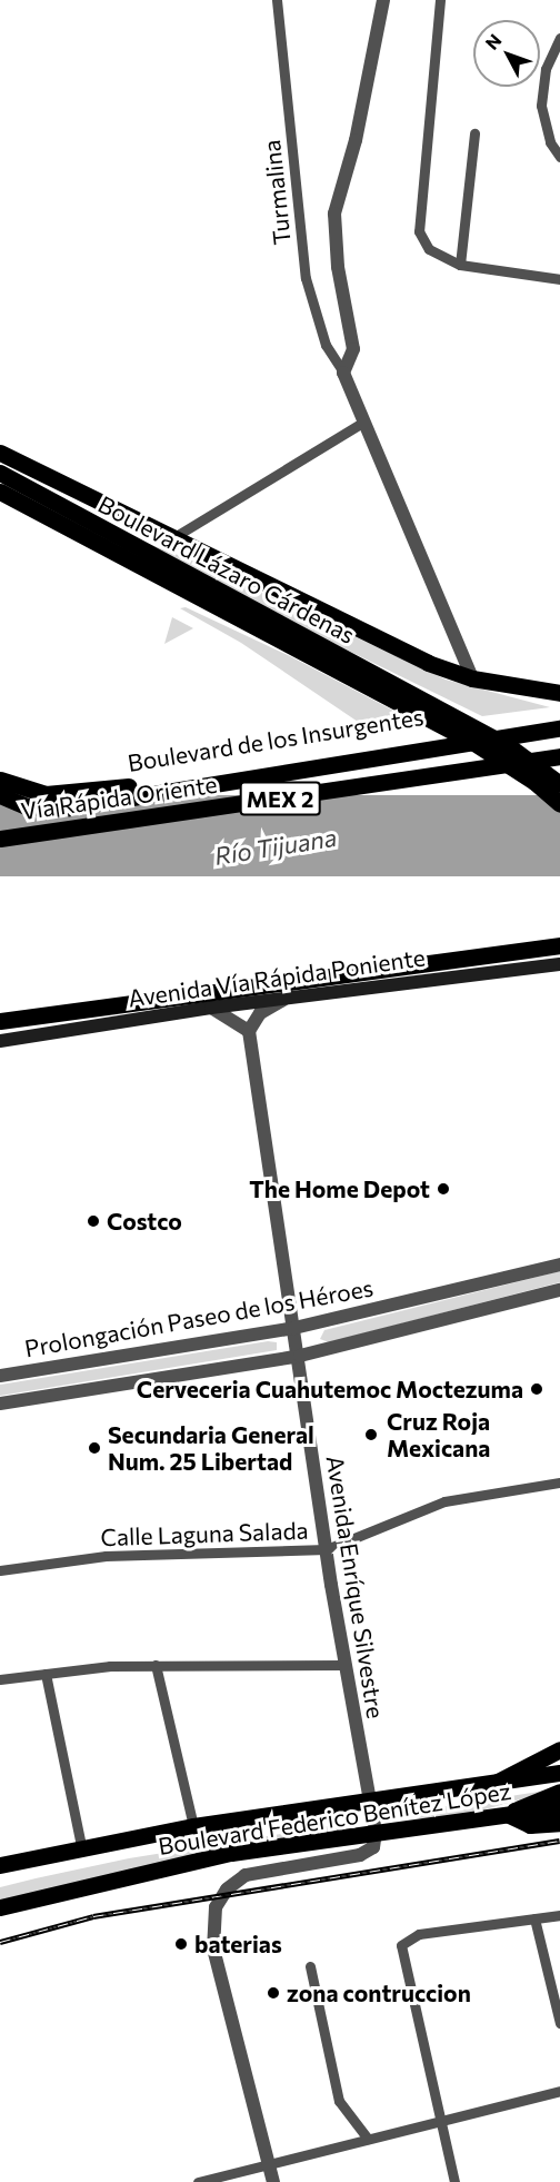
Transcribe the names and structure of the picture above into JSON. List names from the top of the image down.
{
  "streets": {
    "main road": [
      "Boulevard Lázaro Cárdenas",
      "Boulevard de los Insurgentes",
      "Vía Rápida Oriente",
      "MEX 2",
      "Avenida Vía Rápida Poniente",
      "Boulevard Federico Benítez López"
    ],
    "street": [
      "Turmalina",
      "Prolongación Paseo de los Héroes",
      "Calle Laguna Salada",
      "Avenida Enríque Silvestre"
    ]
  },
  "crossings": [
    ["Prolongación Paseo de los Héroes", "Avenida Enríque Silvestre"],
    ["Calle Laguna Salada", "Avenida Enríque Silvestre"],
    ["Avenida Enríque Silvestre", "Boulevard Federico Benítez López"]
  ],
  "water": ["Río Tijuana"],
  "places": [
    "The Home Depot",
    "Costco",
    "Cerveceria Cuahutemoc Moctezuma",
    "Cruz Roja Mexicana",
    "Secundaria General Num. 25 Libertad",
    "baterias",
    "zona contruccion"
  ],
  "north": "top left"
}
